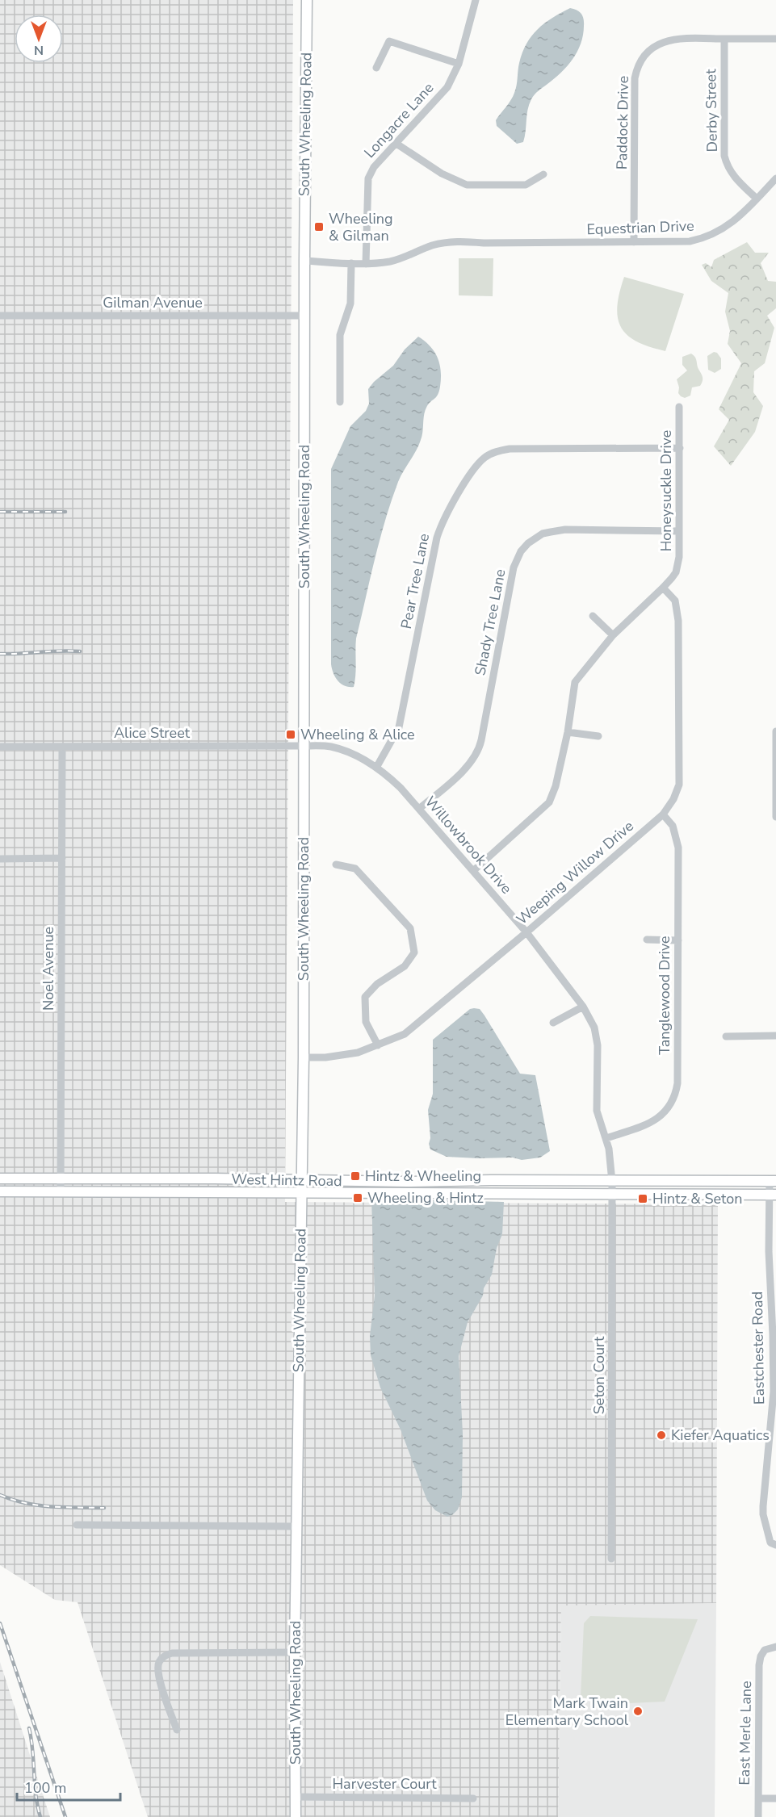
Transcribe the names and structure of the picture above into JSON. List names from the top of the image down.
{
  "streets": {
    "main road": ["South Wheeling Road", "West Hintz Road"],
    "street": [
      "Derby Street",
      "Longacre Lane",
      "Paddock Drive",
      "Equestrian Drive",
      "Gilman Avenue",
      "Honeysuckle Drive",
      "Pear Tree Lane",
      "Shady Tree Lane",
      "Alice Street",
      "Willowbrook Drive",
      "Weeping Willow Drive",
      "Noel Avenue",
      "Tanglewood Drive",
      "Eastchester Road",
      "Seton Court",
      "East Merle Lane",
      "Harvester Court"
    ]
  },
  "crossings": [
    ["Derby Street", "Paddock Drive"],
    ["Derby Street", "Equestrian Drive"],
    ["Longacre Lane", "Equestrian Drive"],
    ["Paddock Drive", "Equestrian Drive"],
    ["South Wheeling Road", "Equestrian Drive"],
    ["South Wheeling Road", "Gilman Avenue"],
    ["South Wheeling Road", "Alice Street"],
    ["South Wheeling Road", "Willowbrook Drive"],
    ["South Wheeling Road", "Weeping Willow Drive"],
    ["South Wheeling Road", "West Hintz Road"],
    ["South Wheeling Road", "Harvester Court"],
    ["Honeysuckle Drive", "Pear Tree Lane"],
    ["Honeysuckle Drive", "Shady Tree Lane"],
    ["Honeysuckle Drive", "Willowbrook Drive"],
    ["Honeysuckle Drive", "Weeping Willow Drive"],
    ["Pear Tree Lane", "Willowbrook Drive"],
    ["Shady Tree Lane", "Willowbrook Drive"],
    ["Alice Street", "Willowbrook Drive"],
    ["Alice Street", "Noel Avenue"],
    ["Willowbrook Drive", "Weeping Willow Drive"],
    ["Willowbrook Drive", "Tanglewood Drive"],
    ["Willowbrook Drive", "West Hintz Road"],
    ["Willowbrook Drive", "Seton Court"],
    ["Weeping Willow Drive", "Tanglewood Drive"],
    ["Noel Avenue", "West Hintz Road"],
    ["West Hintz Road", "Eastchester Road"],
    ["West Hintz Road", "Seton Court"]
  ],
  "places": {
    "transit": [
      "Wheeling & Gilman",
      "Wheeling & Alice",
      "Hintz & Wheeling",
      "Wheeling & Hintz",
      "Hintz & Seton"
    ],
    "other": ["Kiefer Aquatics", "Mark Twain Elementary School"]
  },
  "scale_bar": "100 m",
  "north": "bottom"
}
